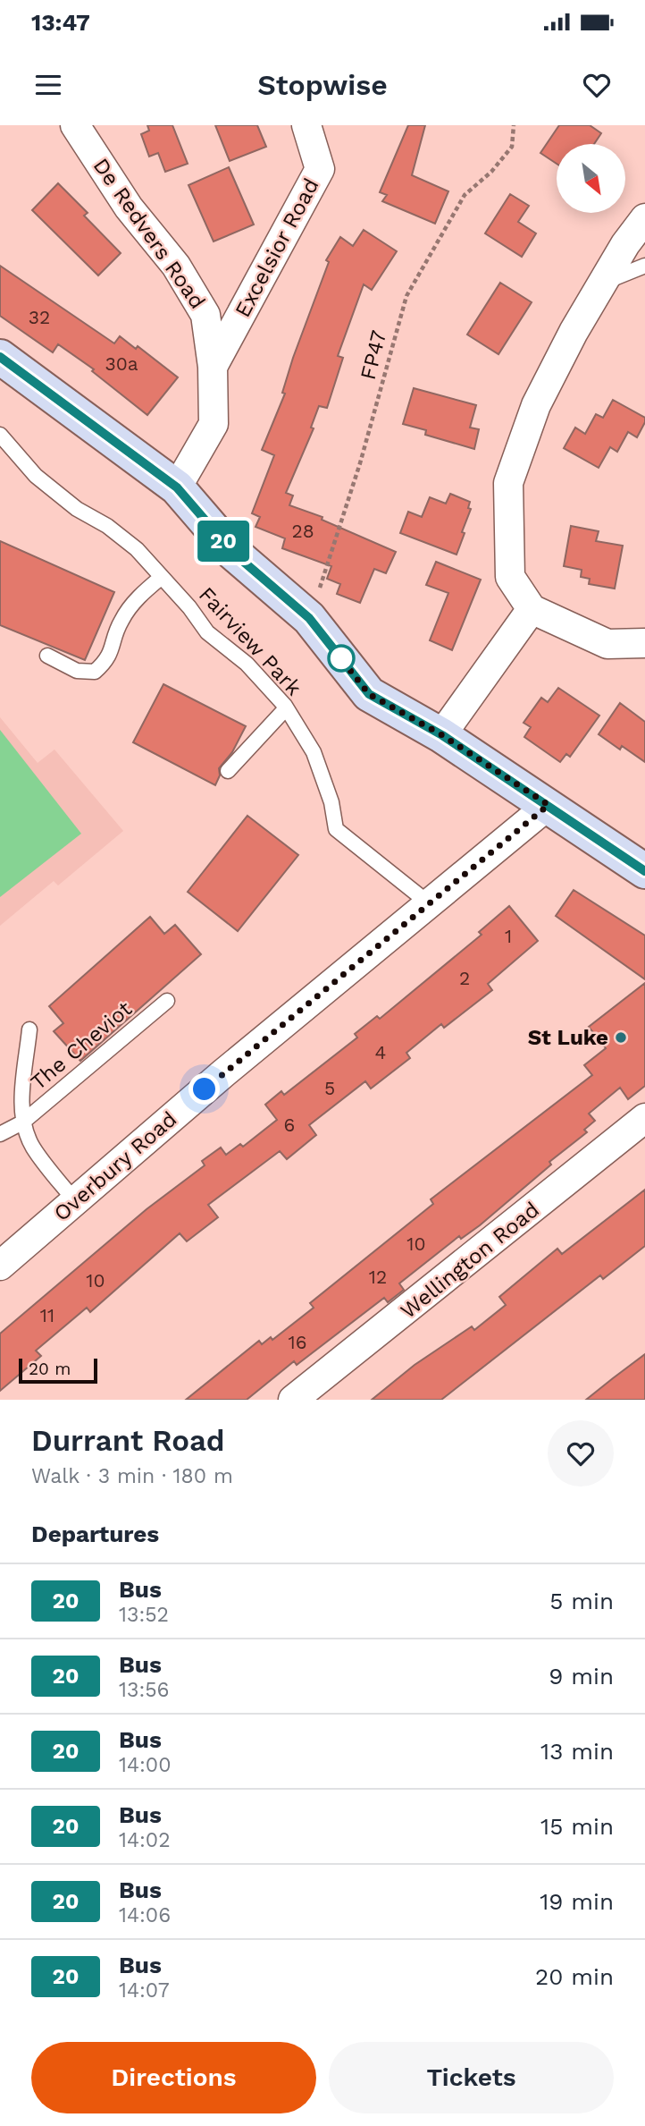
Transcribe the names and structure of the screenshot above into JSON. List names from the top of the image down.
{
  "streets": {
    "street": [
      "De Redvers Road",
      "Excelsior Road",
      "Overbury Road",
      "Wellington Road"
    ],
    "lane": ["Fairview Park", "The Cheviot"],
    "path": ["FP47"]
  },
  "crossings": [
    ["De Redvers Road", "Excelsior Road"],
    ["Fairview Park", "Overbury Road"],
    ["The Cheviot", "Overbury Road"]
  ],
  "places": ["St Luke"],
  "lines": ["bus line 20"],
  "house_numbers": [
    "32",
    "30a",
    "28",
    "1",
    "2",
    "4",
    "5",
    "6",
    "10",
    "12",
    "10",
    "11",
    "16"
  ],
  "scale_bar": "20 m",
  "north": "bottom right",
  "page": {
    "status": "13:47",
    "header": "Stopwise",
    "on_map": "20",
    "scale": "20 m",
    "heading": [
      ["Durrant Road", "Walk · 3 min · 180 m"],
      "Departures"
    ],
    "list": [
      {
        "mark": "20",
        "name": "Bus",
        "note": "13:52",
        "value": "5 min"
      },
      {
        "mark": "20",
        "name": "Bus",
        "note": "13:56",
        "value": "9 min"
      },
      {
        "mark": "20",
        "name": "Bus",
        "note": "14:00",
        "value": "13 min"
      },
      {
        "mark": "20",
        "name": "Bus",
        "note": "14:02",
        "value": "15 min"
      },
      {
        "mark": "20",
        "name": "Bus",
        "note": "14:06",
        "value": "19 min"
      },
      {
        "mark": "20",
        "name": "Bus",
        "note": "14:07",
        "value": "20 min"
      }
    ],
    "buttons": ["Directions", "Tickets"]
  }
}
